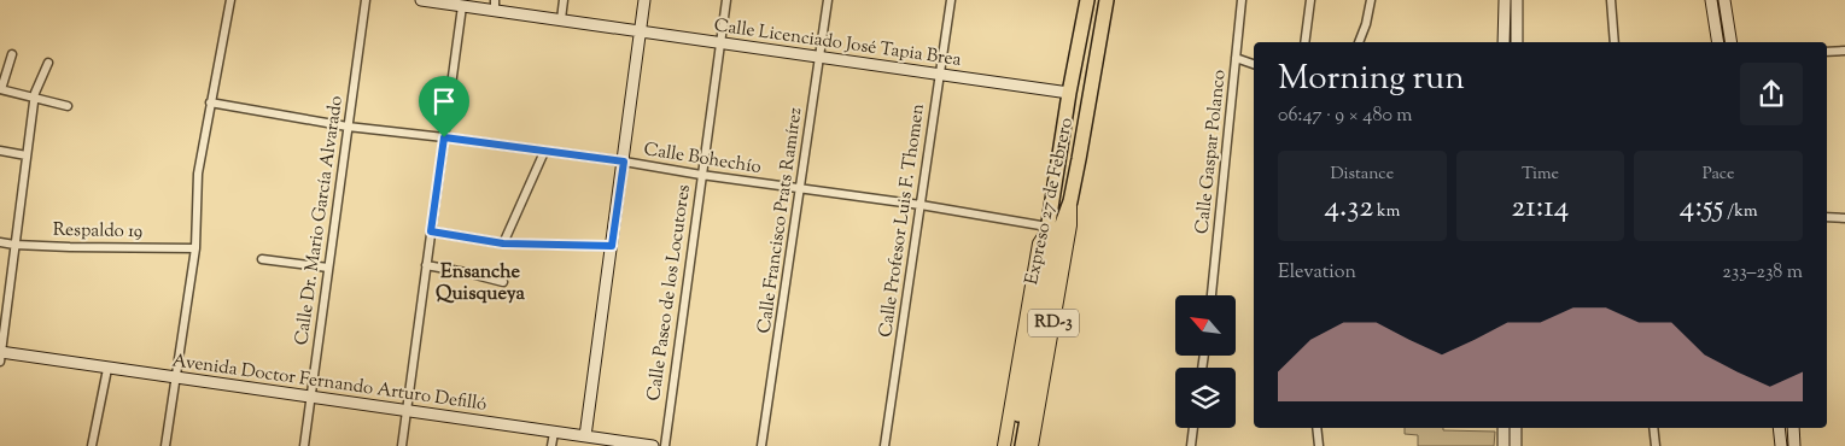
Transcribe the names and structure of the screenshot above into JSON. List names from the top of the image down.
{
  "streets": {
    "highway": ["Expreso 27 de Febrero", "RD-3"],
    "street": [
      "Calle Licenciado José Tapia Brea",
      "Calle Gaspar Polanco",
      "Calle Bohechío",
      "Calle Dr. Mario García Alvarado",
      "Calle Francisco Prats Ramírez",
      "Calle Profesor Luis F. Thomen",
      "Respaldo 19",
      "Calle Paseo de los Locutores",
      "Avenida Doctor Fernando Arturo Defilló"
    ]
  },
  "crossings": [
    ["Calle Licenciado José Tapia Brea", "Expreso 27 de Febrero"],
    ["Calle Licenciado José Tapia Brea", "Calle Francisco Prats Ramírez"],
    ["Calle Licenciado José Tapia Brea", "Calle Profesor Luis F. Thomen"],
    ["Calle Licenciado José Tapia Brea", "Calle Paseo de los Locutores"],
    ["Calle Bohechío", "Expreso 27 de Febrero"],
    ["Calle Bohechío", "Calle Dr. Mario García Alvarado"],
    ["Calle Bohechío", "Calle Francisco Prats Ramírez"],
    ["Calle Bohechío", "Calle Profesor Luis F. Thomen"],
    ["Calle Bohechío", "Calle Paseo de los Locutores"],
    ["Calle Bohechío", "RD-3"],
    ["Expreso 27 de Febrero", "RD-3"],
    ["Calle Dr. Mario García Alvarado", "Avenida Doctor Fernando Arturo Defilló"]
  ],
  "districts": ["Ensanche Quisqueya"],
  "north": "top left",
  "page": {
    "heading": ["Morning run", "06:47 · 9 × 480 m"],
    "stats": [
      ["Distance", "4.32 km"],
      ["Time", "21:14"],
      ["Pace", "4:55 /km"]
    ],
    "chart": ["Elevation", "233–238 m"]
  }
}
